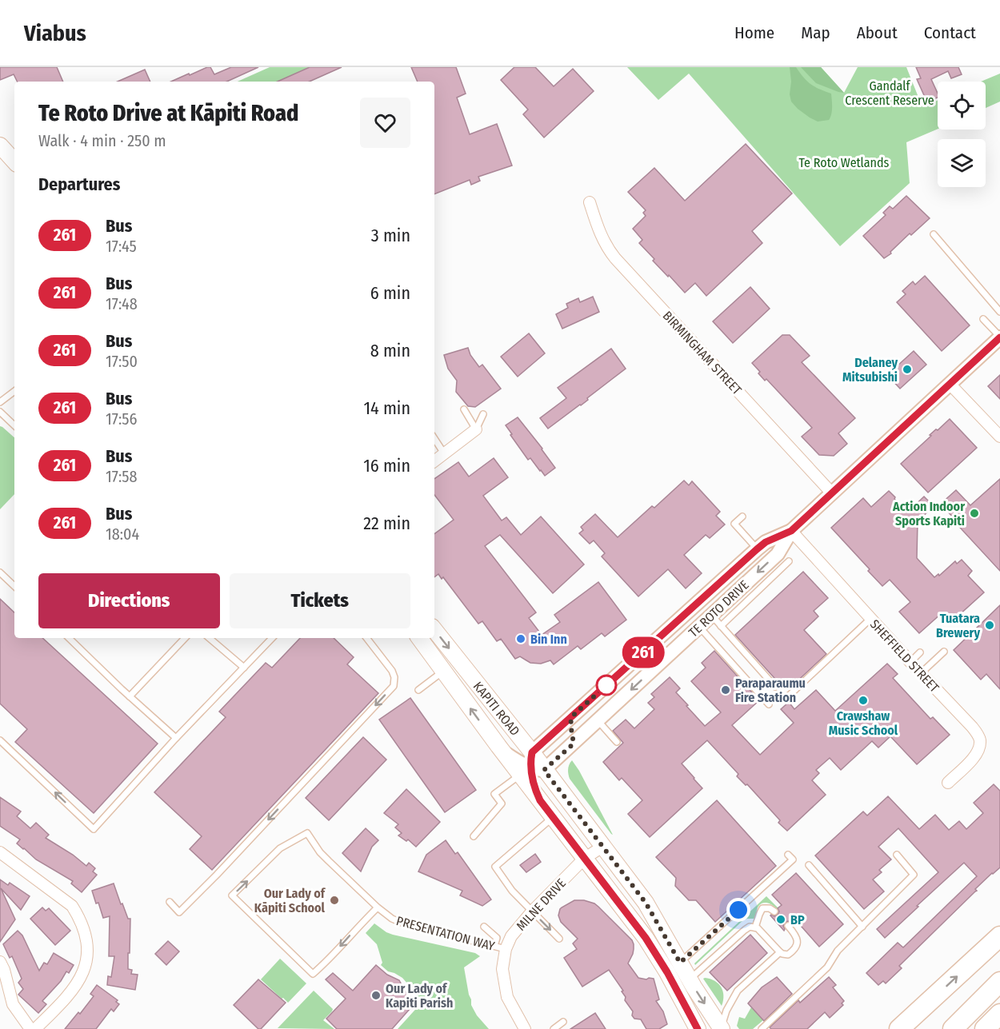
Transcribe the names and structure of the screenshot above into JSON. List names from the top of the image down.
{
  "streets": {
    "main road": ["KAPITI ROAD"],
    "street": [
      "BIRMINGHAM STREET",
      "TE ROTO DRIVE",
      "SHEFFIELD STREET",
      "MILNE DRIVE"
    ],
    "lane": ["PRESENTATION WAY"]
  },
  "crossings": [
    ["BIRMINGHAM STREET", "TE ROTO DRIVE"],
    ["TE ROTO DRIVE", "SHEFFIELD STREET"],
    ["TE ROTO DRIVE", "KAPITI ROAD"],
    ["KAPITI ROAD", "MILNE DRIVE"],
    ["MILNE DRIVE", "PRESENTATION WAY"]
  ],
  "parks": ["Gandalf Crescent Reserve", "Te Roto Wetlands"],
  "places": [
    "Delaney Mitsubishi",
    "Action Indoor Sports Kapiti",
    "Tuatara Brewery",
    "Bin Inn",
    "Paraparaumu Fire Station",
    "Crawshaw Music School",
    "Our Lady of Kāpiti School",
    "BP",
    "Our Lady of Kapiti Parish"
  ],
  "lines": ["bus line 261"],
  "page": {
    "header": "Viabus",
    "nav": [
      "Home",
      "Map",
      "About",
      "Contact"
    ],
    "on_map": "261",
    "heading": [
      ["Te Roto Drive at Kāpiti Road", "Walk · 4 min · 250 m"],
      "Departures"
    ],
    "list": [
      {
        "mark": "261",
        "name": "Bus",
        "note": "17:45",
        "value": "3 min"
      },
      {
        "mark": "261",
        "name": "Bus",
        "note": "17:48",
        "value": "6 min"
      },
      {
        "mark": "261",
        "name": "Bus",
        "note": "17:50",
        "value": "8 min"
      },
      {
        "mark": "261",
        "name": "Bus",
        "note": "17:56",
        "value": "14 min"
      },
      {
        "mark": "261",
        "name": "Bus",
        "note": "17:58",
        "value": "16 min"
      },
      {
        "mark": "261",
        "name": "Bus",
        "note": "18:04",
        "value": "22 min"
      }
    ],
    "buttons": ["Directions", "Tickets"]
  }
}
